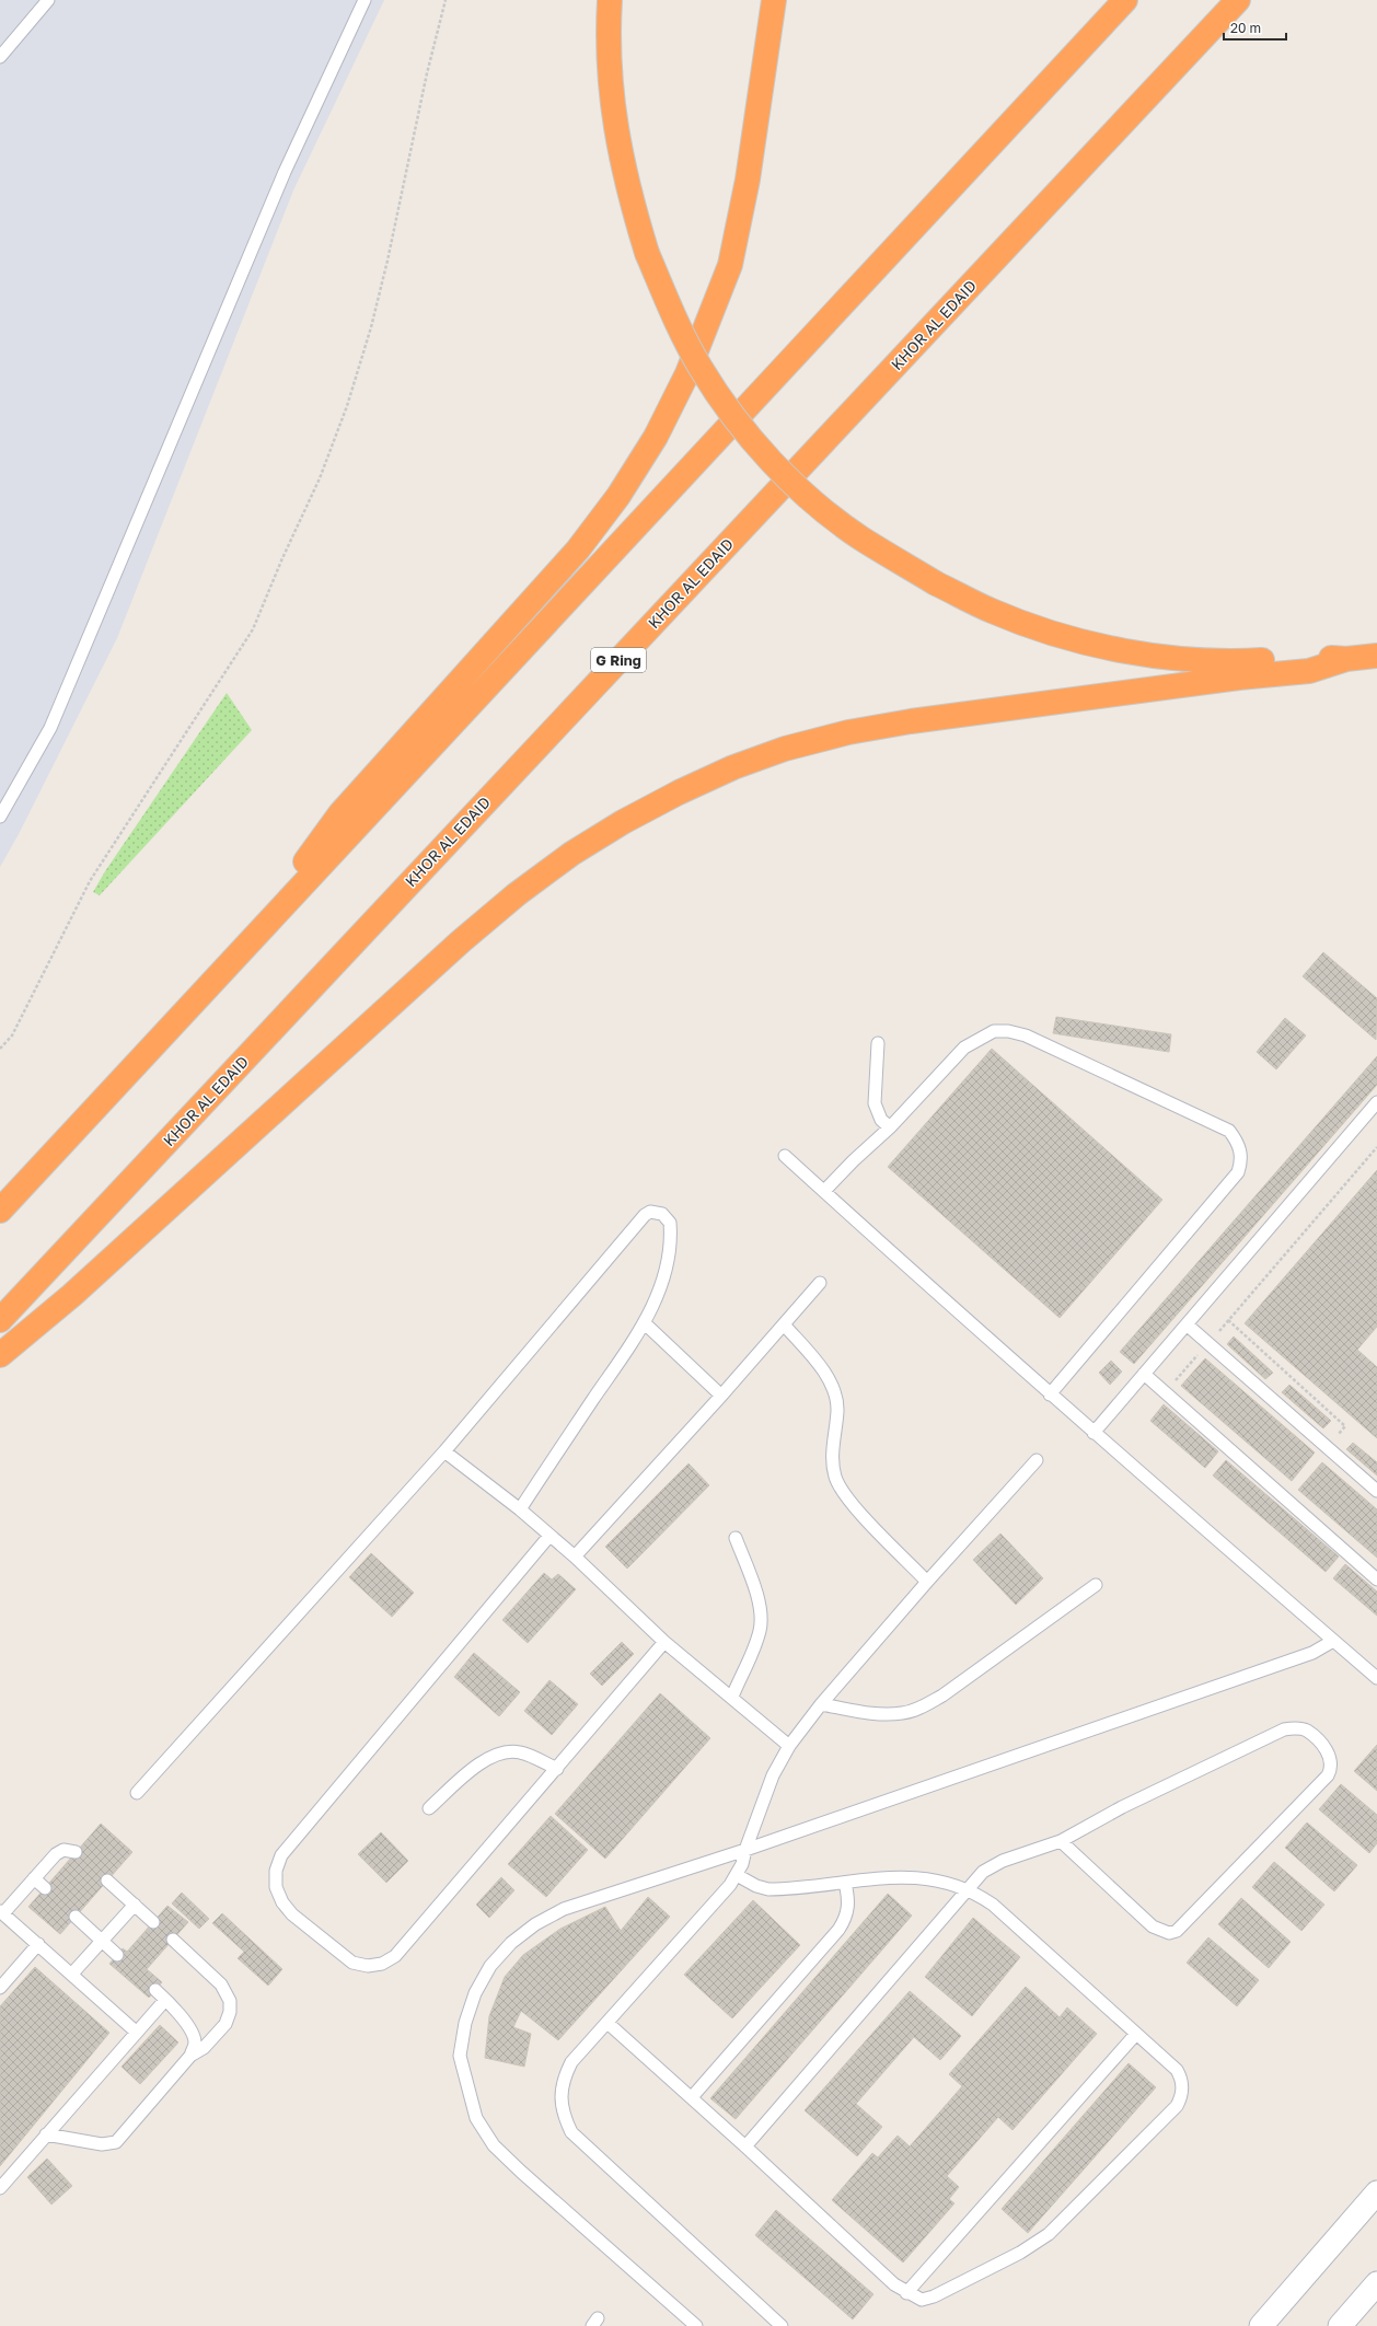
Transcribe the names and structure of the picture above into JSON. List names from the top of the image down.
{
  "streets": {
    "highway": ["KHOR AL EDAID", "G Ring"]
  },
  "scale_bar": "20 m"
}
